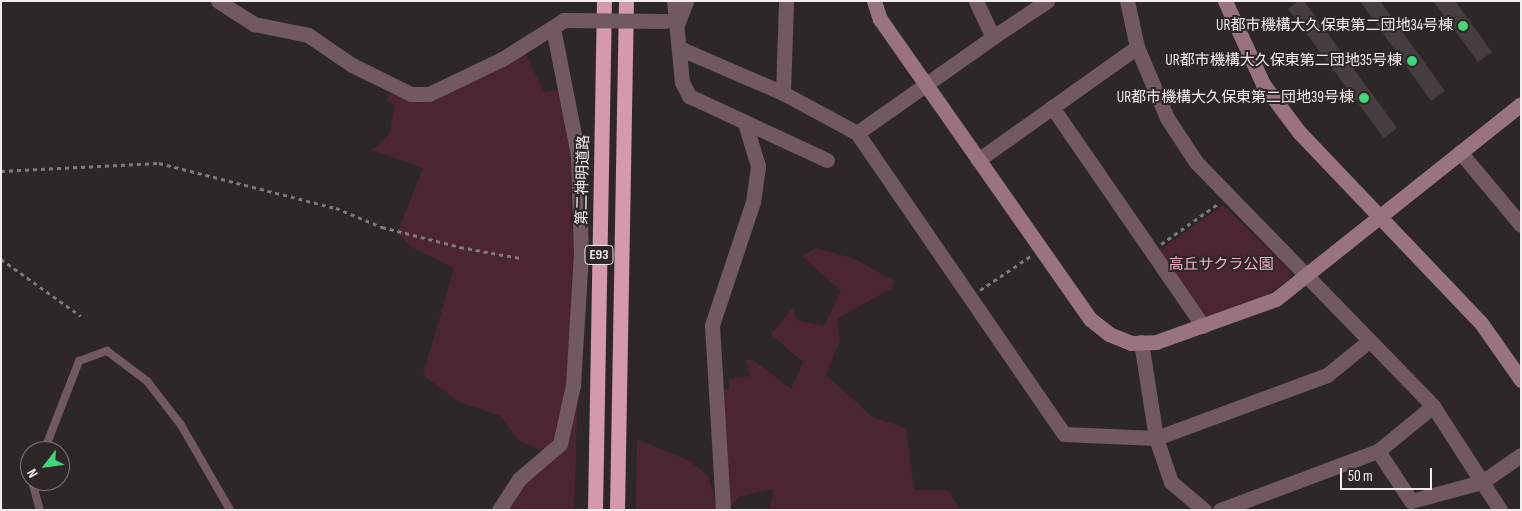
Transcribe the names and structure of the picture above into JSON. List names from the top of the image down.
{
  "streets": {
    "highway": ["第二神明道路", "E93"]
  },
  "parks": ["高丘サクラ公園"],
  "places": ["UR都市機構大久保東第二団地34号棟", "UR都市機構大久保東第二団地35号棟", "UR都市機構大久保東第二団地39号棟"],
  "scale_bar": "50 m",
  "north": "bottom left"
}
